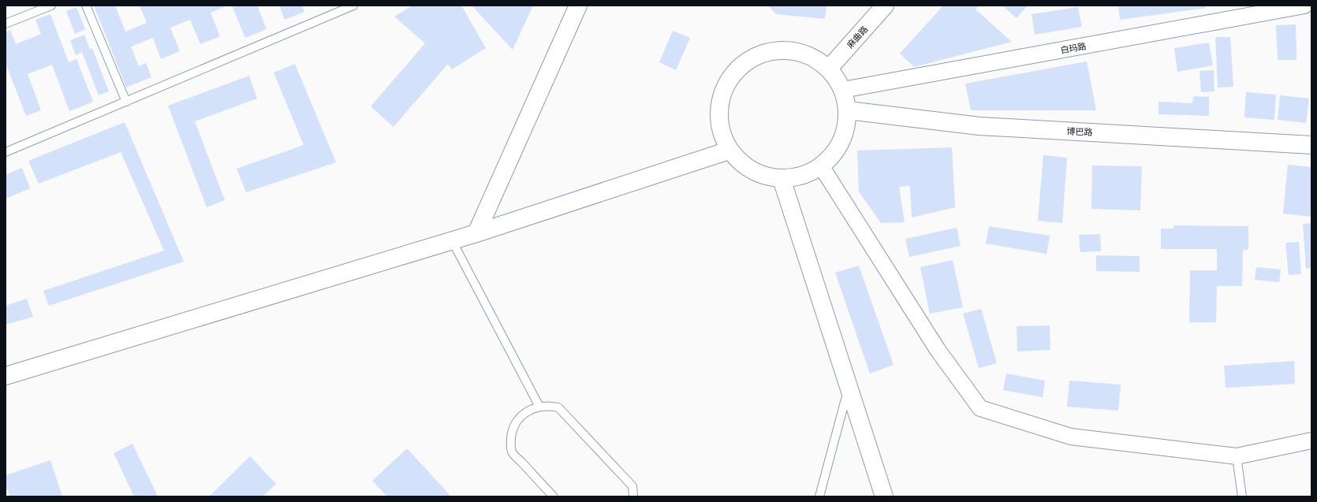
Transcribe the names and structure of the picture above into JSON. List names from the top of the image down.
{
  "streets": {
    "main road": ["麻曲路", "博巴路"],
    "street": ["白玛路"]
  }
}
